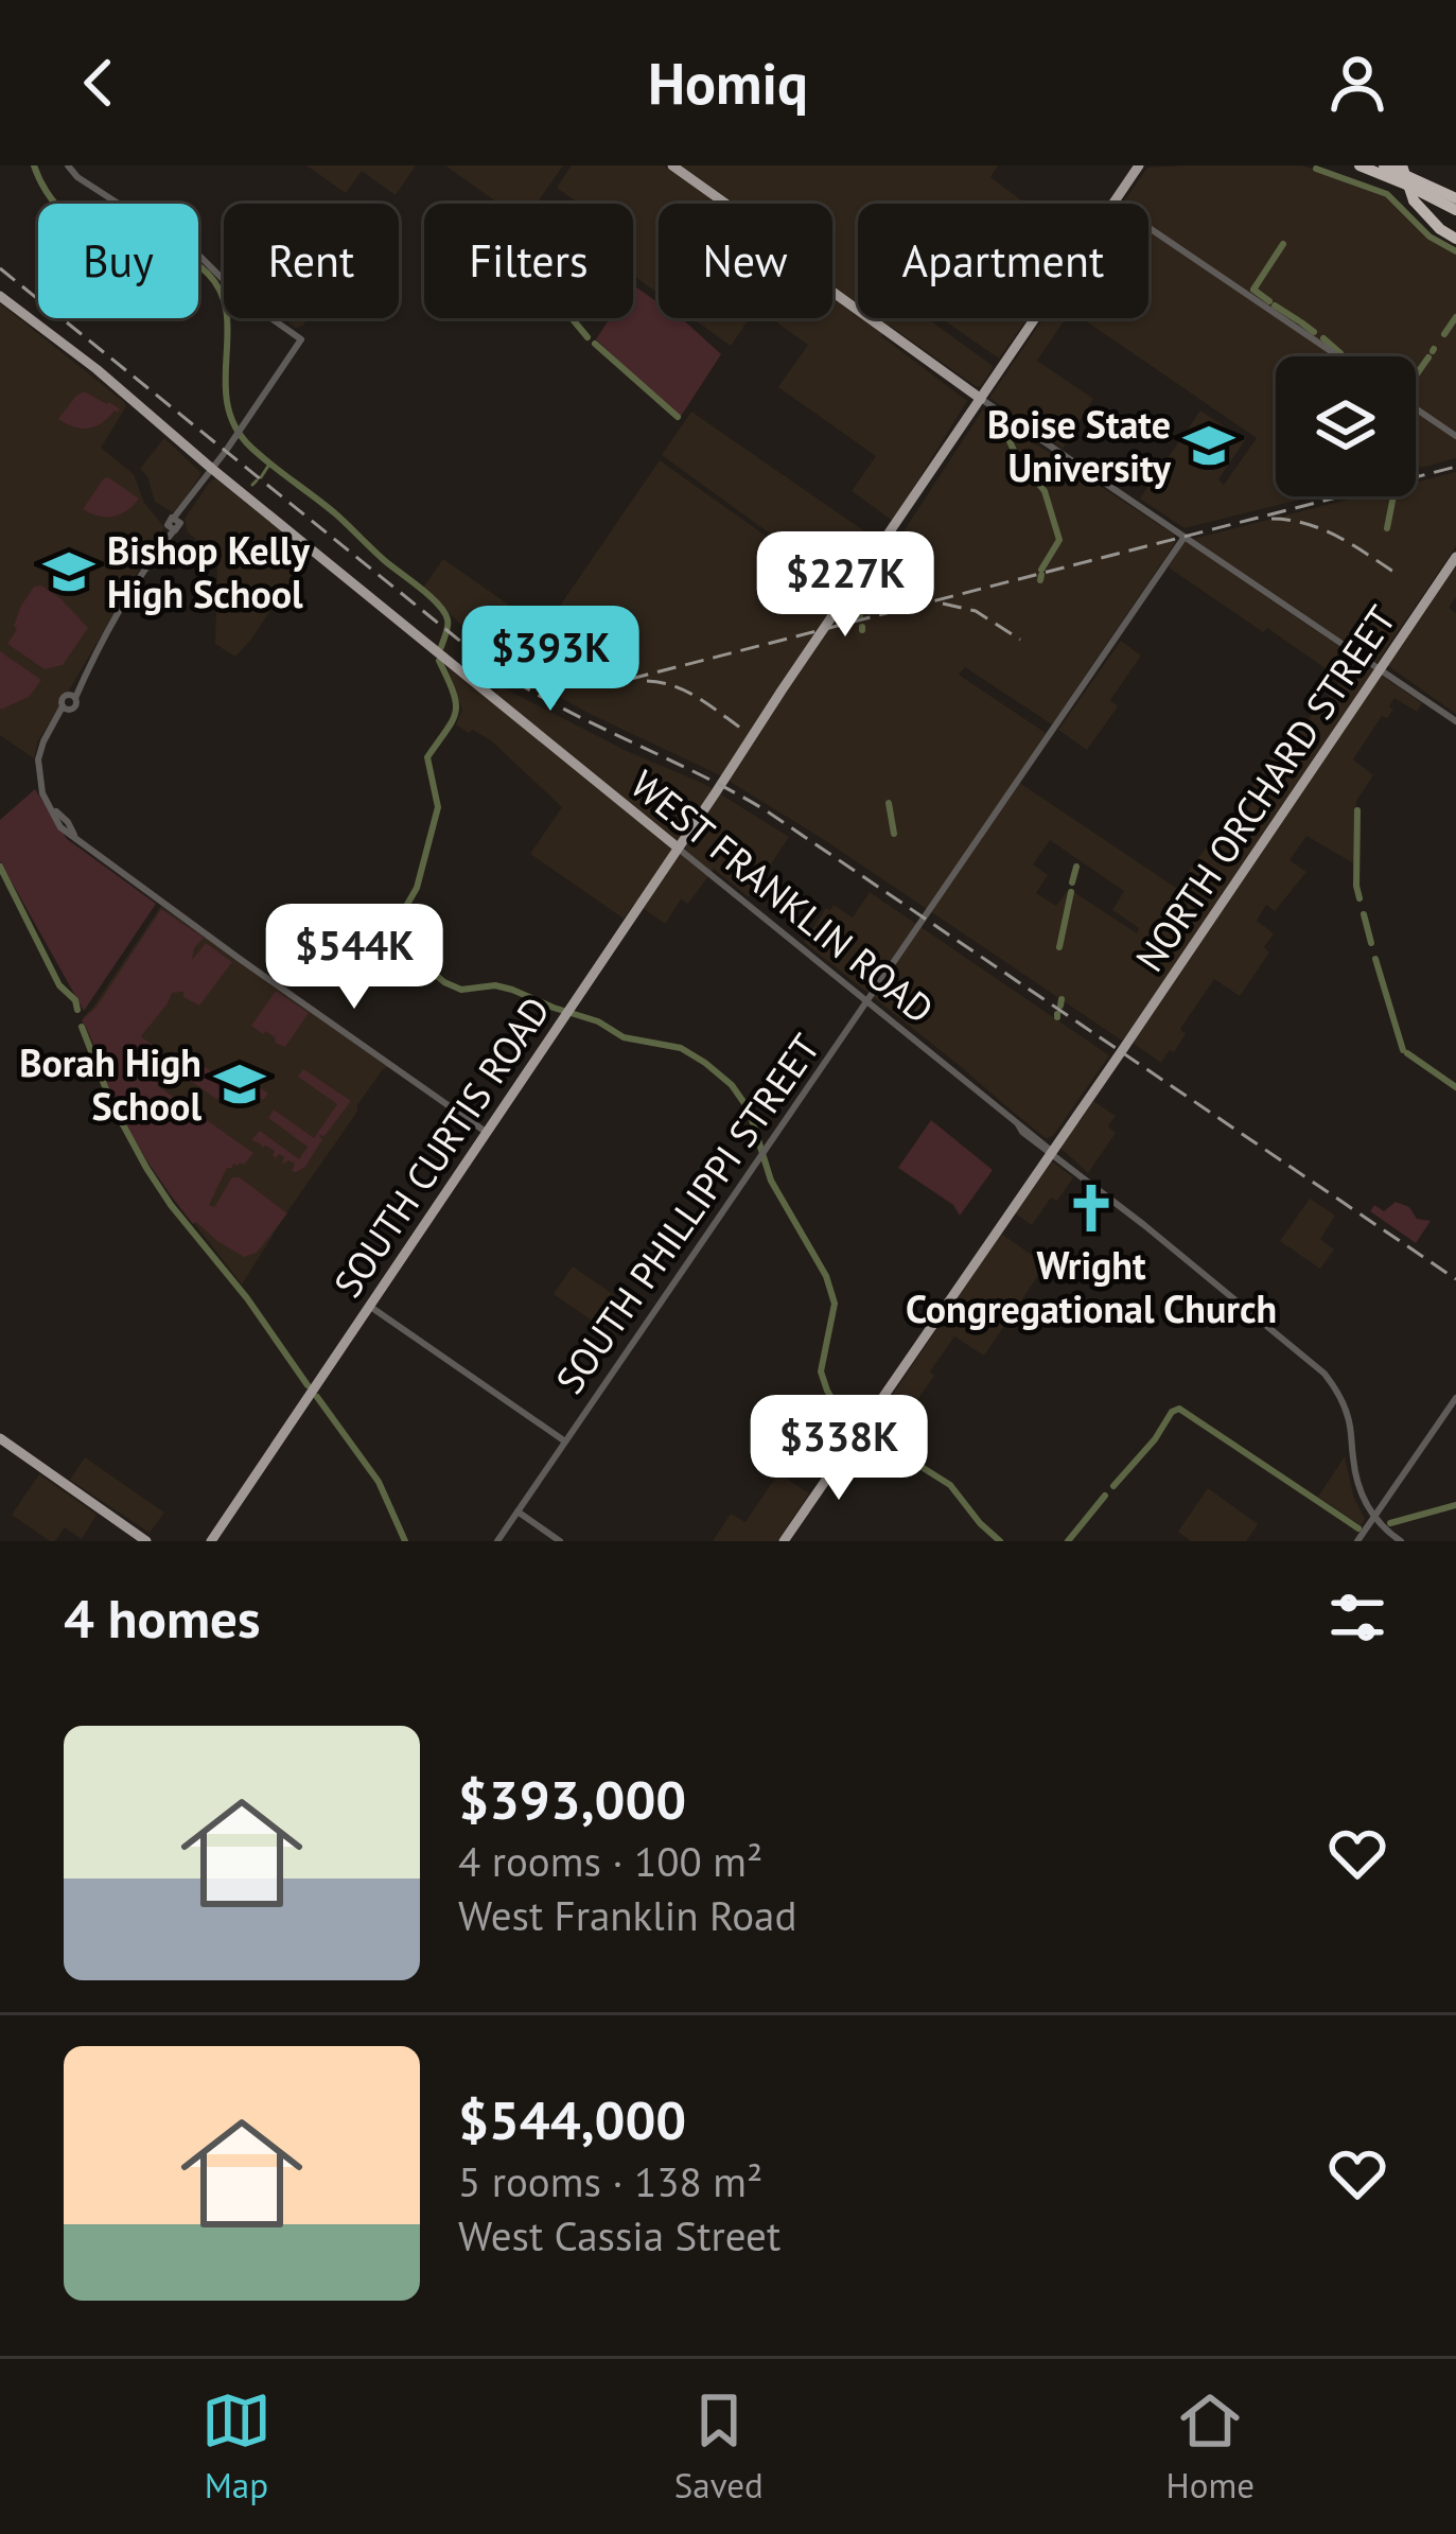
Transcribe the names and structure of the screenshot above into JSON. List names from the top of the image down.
{
  "streets": {
    "main road": ["NORTH ORCHARD STREET", "WEST FRANKLIN ROAD", "SOUTH CURTIS ROAD"],
    "street": ["SOUTH PHILLIPPI STREET"]
  },
  "crossings": [
    ["NORTH ORCHARD STREET", "WEST FRANKLIN ROAD"],
    ["WEST FRANKLIN ROAD", "SOUTH CURTIS ROAD"],
    ["WEST FRANKLIN ROAD", "SOUTH PHILLIPPI STREET"]
  ],
  "places": {
    "school or university": ["Boise State University", "Bishop Kelly High School", "Borah High School"],
    "church": ["Wright Congregational Church"]
  },
  "page": {
    "header": "Homiq",
    "chip": [
      "Buy",
      "Rent",
      "Filters",
      "New",
      "Apartment"
    ],
    "price": [
      "$227K",
      "$393K",
      "$544K",
      "$338K"
    ],
    "heading": "4 homes",
    "list": [
      {
        "name": "$393,000",
        "note": "4 rooms · 100 m² · West Franklin Road"
      },
      {
        "name": "$544,000",
        "note": "5 rooms · 138 m² · West Cassia Street"
      }
    ],
    "tabs": ["Map", "Saved", "Home"]
  }
}
